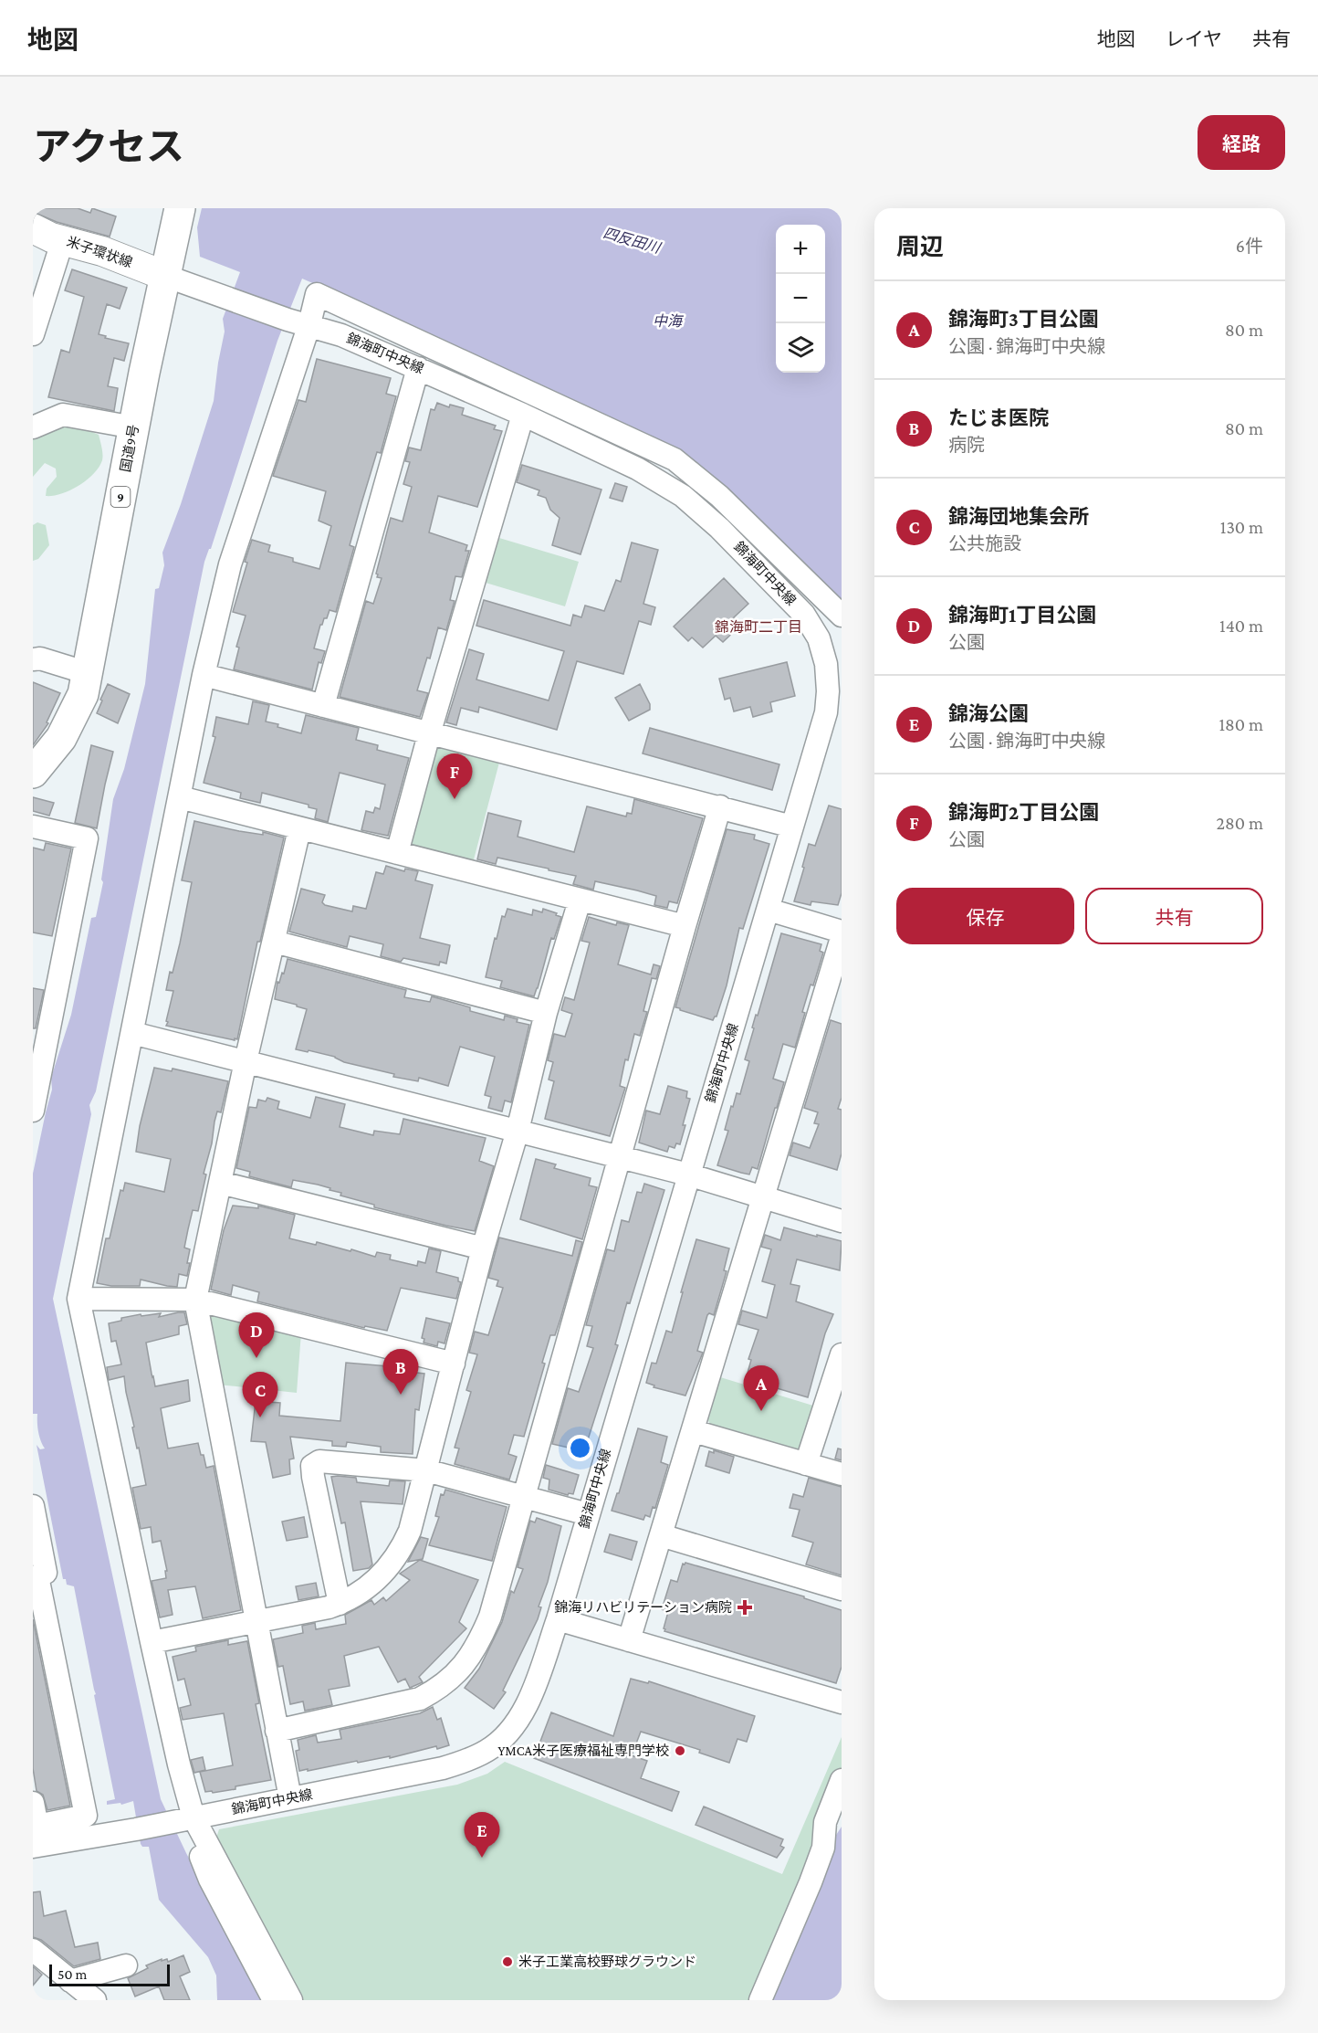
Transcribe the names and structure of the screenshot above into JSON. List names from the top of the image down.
{
  "streets": {
    "highway": ["国道9号", "9"],
    "main road": ["米子環状線"],
    "street": ["錦海町中央線"]
  },
  "crossings": [
    ["米子環状線", "錦海町中央線"],
    ["米子環状線", "国道9号"],
    ["錦海町中央線", "国道9号"]
  ],
  "districts": ["錦海町二丁目"],
  "water": ["四反田川", "中海"],
  "places": {
    "health": ["錦海リハビリテーション病院"],
    "other": ["YMCA米子医療福祉専門学校", "米子工業高校野球グラウンド"]
  },
  "scale_bar": "50 m",
  "page": {
    "header": "地図",
    "nav": ["地図", "レイヤ", "共有"],
    "title": "アクセス",
    "buttons": [
      "経路",
      ["保存", "共有"]
    ],
    "heading": ["周辺", "6件"],
    "map_buttons": ["+", "−"],
    "list": [
      {
        "mark": "A",
        "name": "錦海町3丁目公園",
        "note": "公園 · 錦海町中央線",
        "value": "80 m"
      },
      {
        "mark": "B",
        "name": "たじま医院",
        "note": "病院",
        "value": "80 m"
      },
      {
        "mark": "C",
        "name": "錦海団地集会所",
        "note": "公共施設",
        "value": "130 m"
      },
      {
        "mark": "D",
        "name": "錦海町1丁目公園",
        "note": "公園",
        "value": "140 m"
      },
      {
        "mark": "E",
        "name": "錦海公園",
        "note": "公園 · 錦海町中央線",
        "value": "180 m"
      },
      {
        "mark": "F",
        "name": "錦海町2丁目公園",
        "note": "公園",
        "value": "280 m"
      }
    ],
    "pins": [
      "F",
      "D",
      "B",
      "A",
      "C",
      "E"
    ],
    "scale": "50 m"
  }
}
